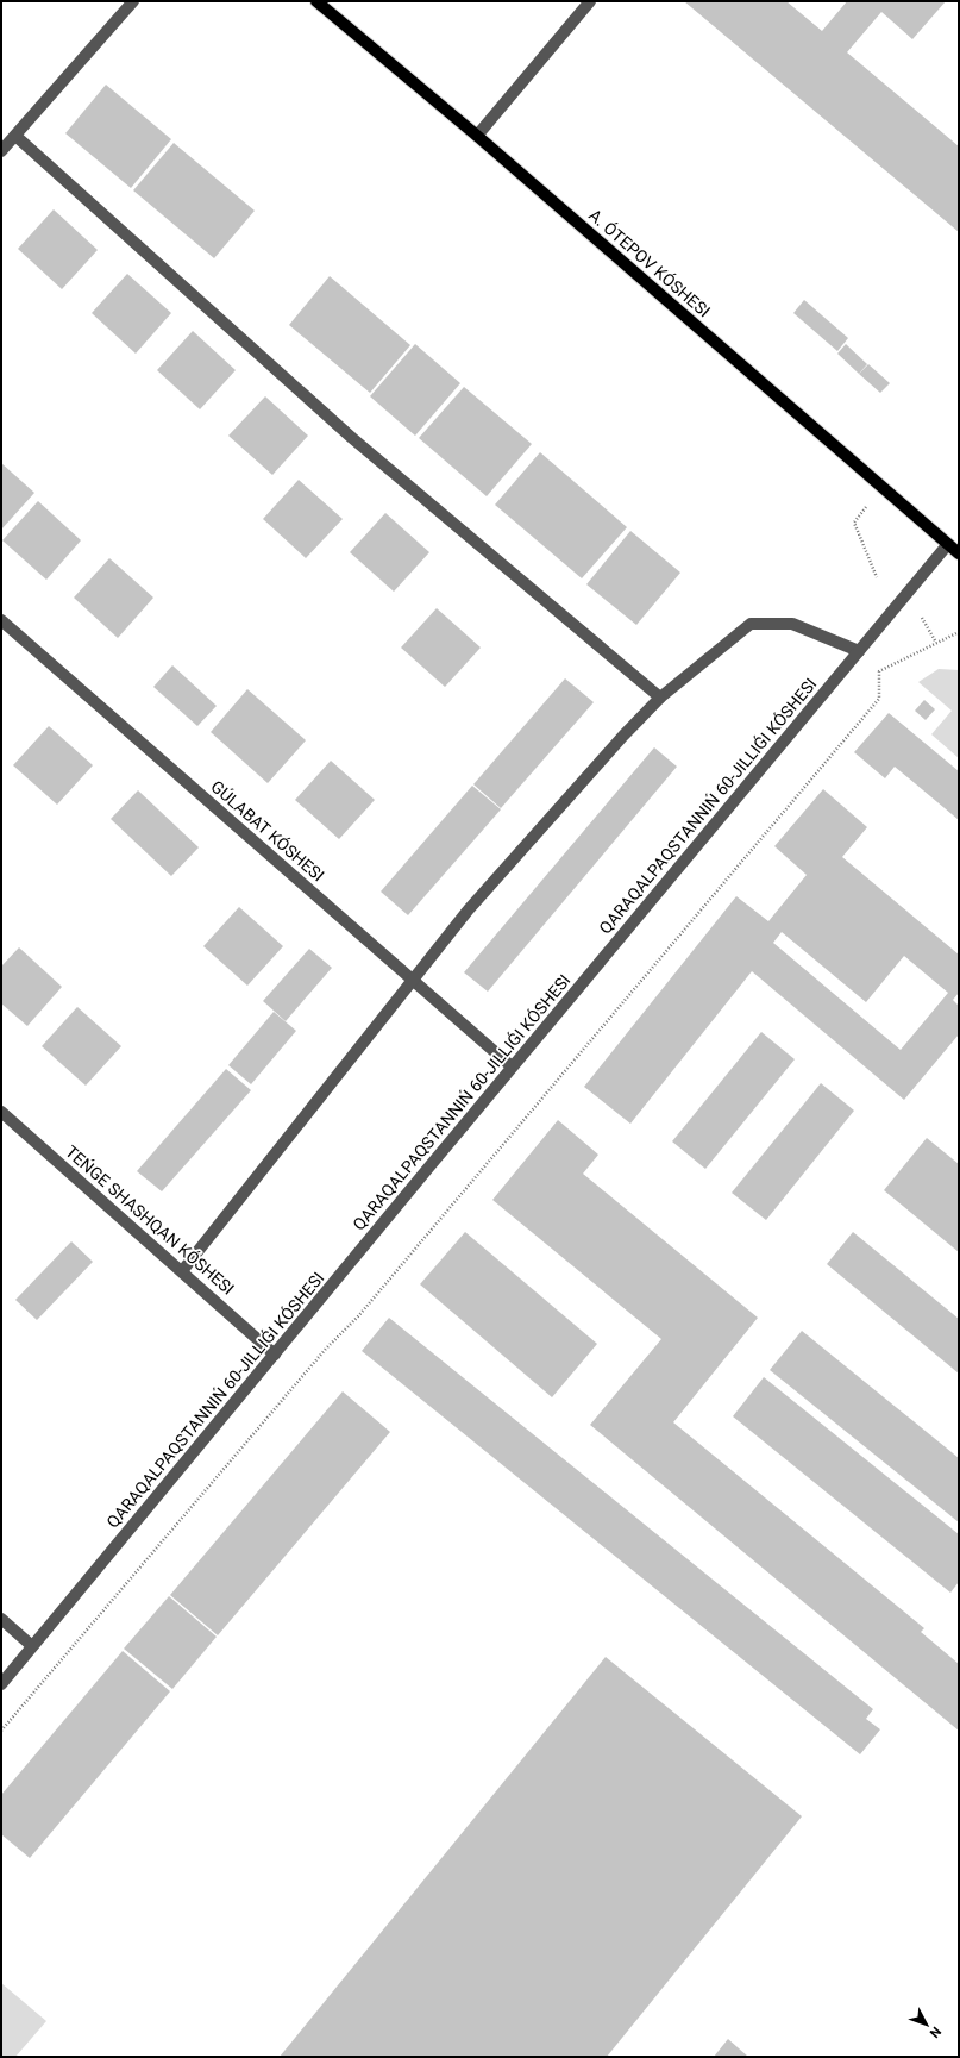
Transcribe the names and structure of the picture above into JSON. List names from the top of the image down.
{
  "streets": {
    "main road": ["A. ÓTEPOV KÓSHESI"],
    "street": ["GÚLABAT KÓSHESI", "TEŃGE SHASHQAN KÓSHESI"]
  },
  "north": "bottom right"
}
